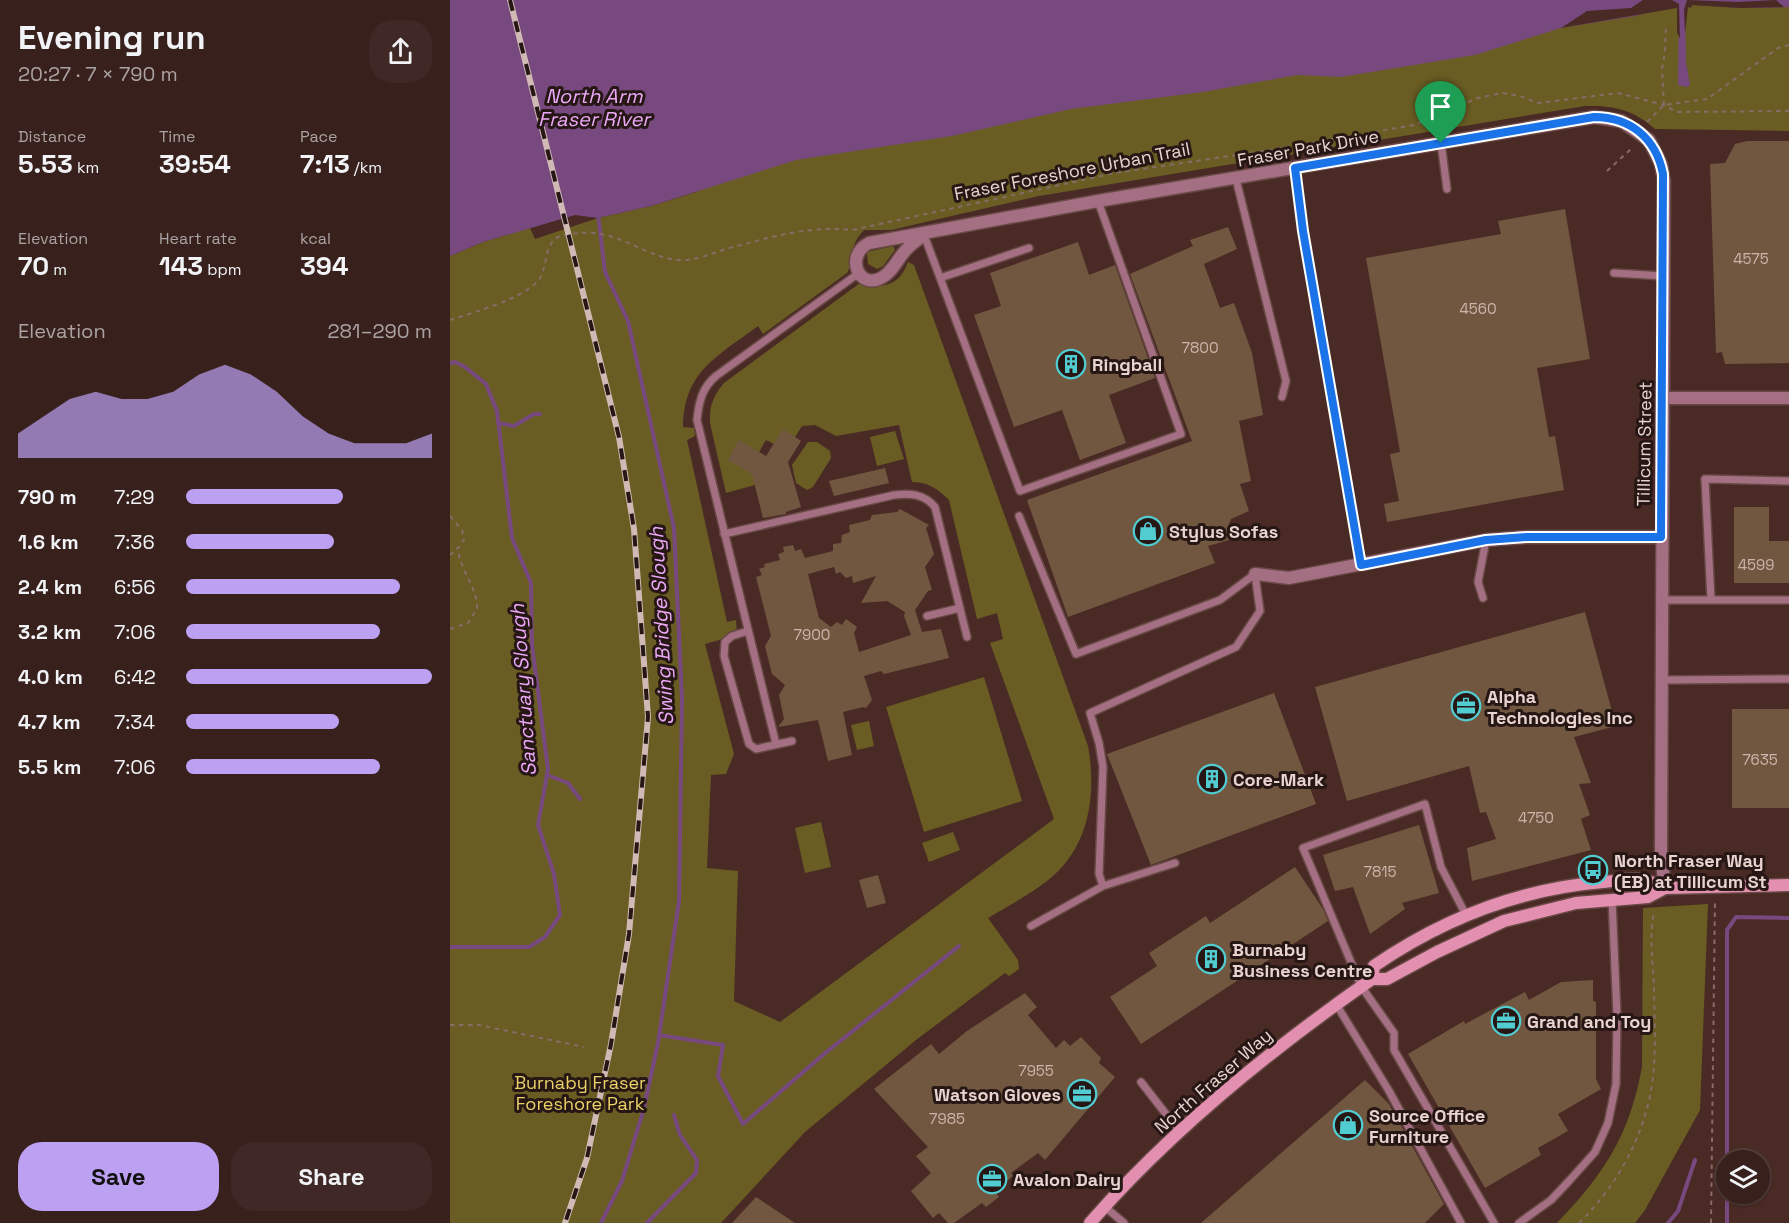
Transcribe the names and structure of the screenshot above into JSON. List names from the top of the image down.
{
  "streets": {
    "street": ["Fraser Park Drive", "Tillicum Street", "North Fraser Way"],
    "path": ["Fraser Foreshore Urban Trail"]
  },
  "crossings": [
    ["Fraser Park Drive", "Tillicum Street"],
    ["Tillicum Street", "North Fraser Way"]
  ],
  "water": ["North Arm Fraser River", "Swing Bridge Slough", "Sanctuary Slough"],
  "parks": ["Burnaby Fraser Foreshore Park"],
  "places": {
    "building": ["Ringball", "Core-Mark", "Burnaby Business Centre"],
    "shop": ["Stylus Sofas", "Source Office Furniture"],
    "office": [
      "Alpha Technologies Inc",
      "Grand and Toy",
      "Watson Gloves",
      "Avalon Dairy"
    ],
    "bus stop": ["North Fraser Way (EB) at Tillicum St"]
  },
  "house_numbers": [
    "4575",
    "4560",
    "7800",
    "4599",
    "7900",
    "7635",
    "4750",
    "7815",
    "7955",
    "7985"
  ],
  "page": {
    "heading": ["Evening run", "20:27 · 7 × 790 m"],
    "stats": [
      ["Distance", "5.53 km"],
      ["Time", "39:54"],
      ["Pace", "7:13 /km"],
      ["Elevation", "70 m"],
      ["Heart rate", "143 bpm"],
      ["kcal", "394"]
    ],
    "chart": ["Elevation", "281–290 m"],
    "list": [
      {
        "name": "790 m",
        "note": "7:29"
      },
      {
        "name": "1.6 km",
        "note": "7:36"
      },
      {
        "name": "2.4 km",
        "note": "6:56"
      },
      {
        "name": "3.2 km",
        "note": "7:06"
      },
      {
        "name": "4.0 km",
        "note": "6:42"
      },
      {
        "name": "4.7 km",
        "note": "7:34"
      },
      {
        "name": "5.5 km",
        "note": "7:06"
      }
    ],
    "buttons": ["Save", "Share"]
  }
}
